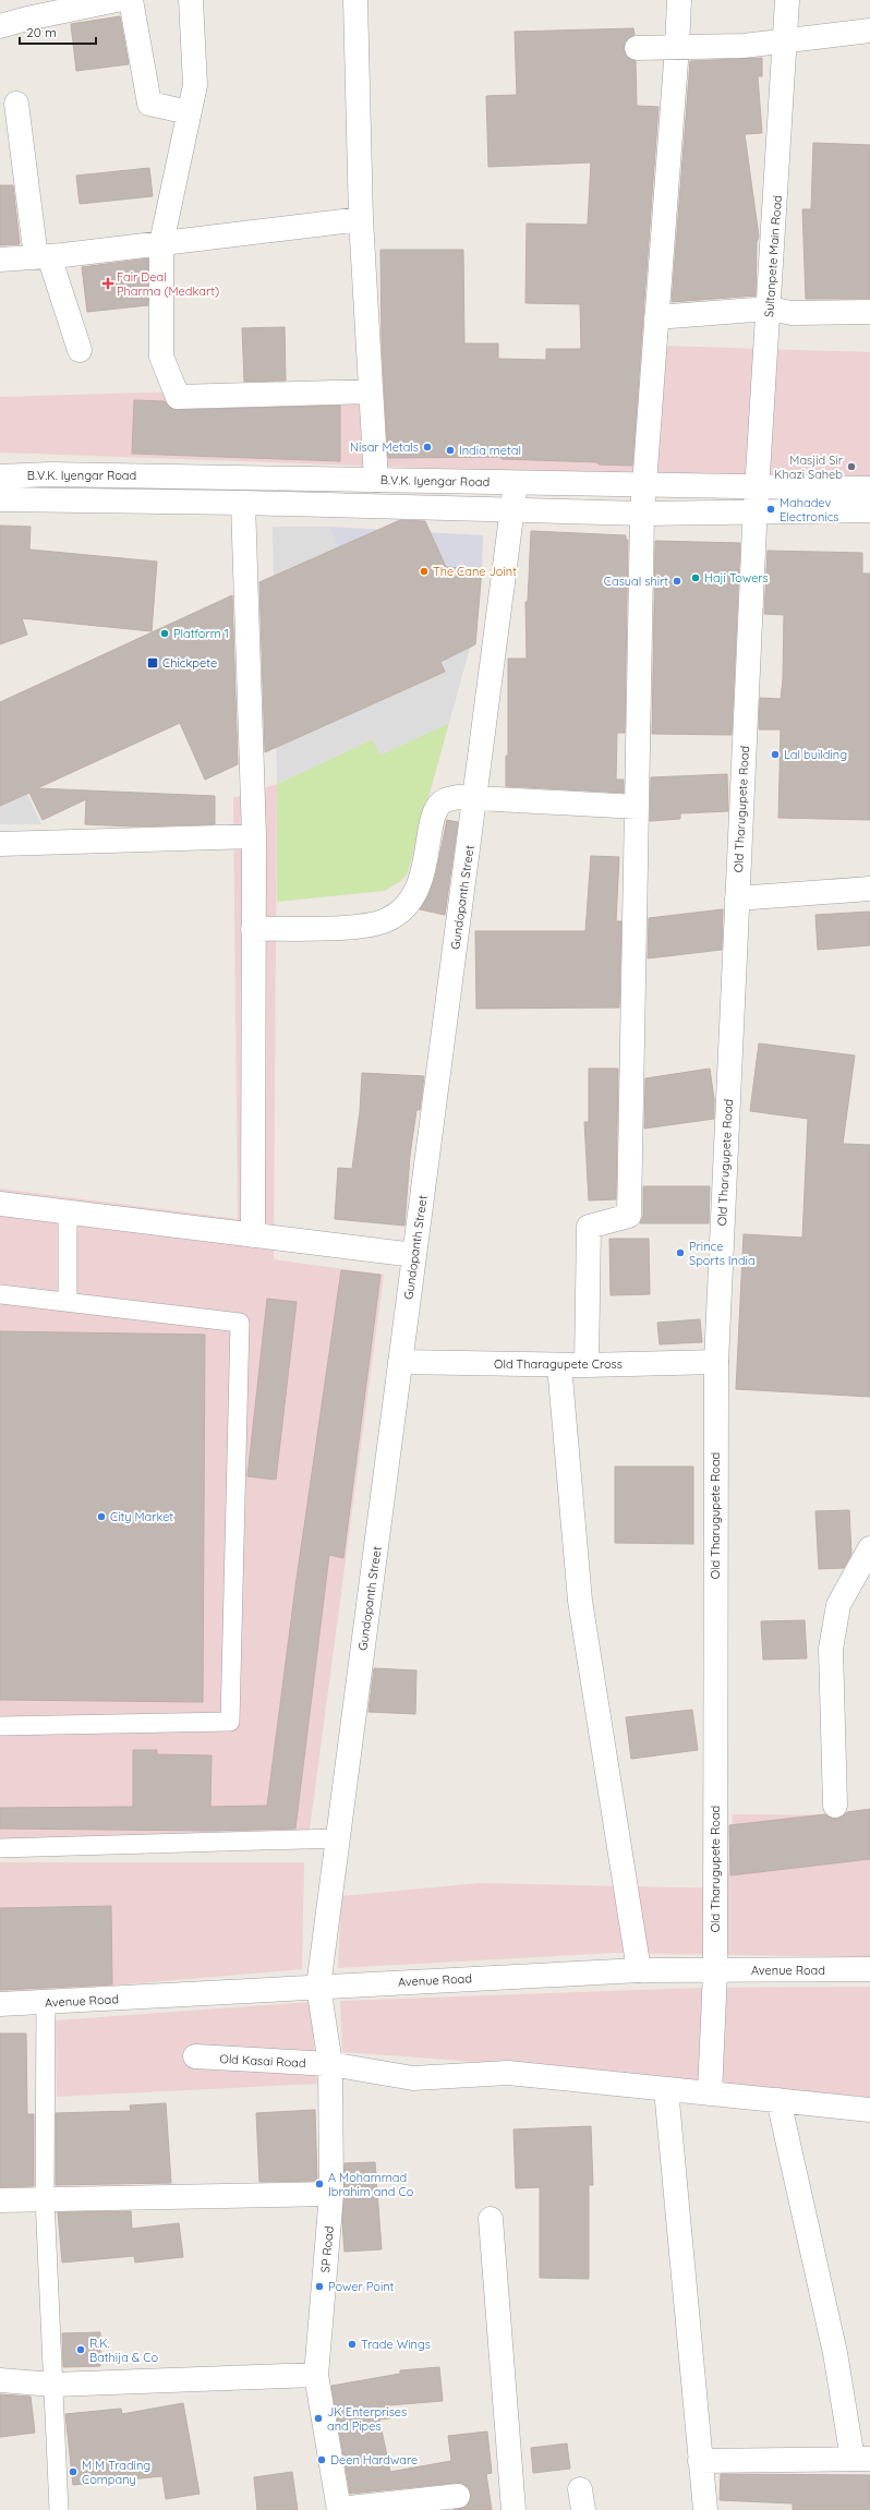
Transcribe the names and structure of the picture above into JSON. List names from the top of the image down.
{
  "streets": {
    "street": [
      "Sultanpete Main Road",
      "B.V.K. Iyengar Road",
      "Old Tharugupete Road",
      "Gundopanth Street",
      "Old Tharagupete Cross",
      "Avenue Road",
      "Old Kasai Road",
      "SP Road"
    ]
  },
  "crossings": [
    ["Sultanpete Main Road", "B.V.K. Iyengar Road"],
    ["Sultanpete Main Road", "Old Tharugupete Road"],
    ["B.V.K. Iyengar Road", "Old Tharugupete Road"],
    ["B.V.K. Iyengar Road", "Gundopanth Street"],
    ["Old Tharugupete Road", "Old Tharagupete Cross"],
    ["Old Tharugupete Road", "Avenue Road"],
    ["Old Tharugupete Road", "Old Kasai Road"],
    ["Gundopanth Street", "Old Tharagupete Cross"],
    ["Gundopanth Street", "Avenue Road"],
    ["Gundopanth Street", "SP Road"],
    ["Avenue Road", "SP Road"],
    ["Old Kasai Road", "SP Road"]
  ],
  "places": {
    "health": ["Fair Deal Pharma (Medkart)"],
    "other": [
      "Nisar Metals",
      "India metal",
      "Masjid Sir Khazi Saheb",
      "Mahadev Electronics",
      "The Cane Joint",
      "Haji Towers",
      "Casual shirt",
      "Platform 1",
      "Lal building",
      "Prince Sports India",
      "City Market",
      "A Mohammad Ibrahim and Co",
      "Power Point",
      "Trade Wings",
      "R.K. Bathija & Co",
      "JK Enterprises and Pipes",
      "Deen Hardware",
      "M M Trading Company"
    ],
    "transit": ["Chickpete"]
  },
  "scale_bar": "20 m"
}
